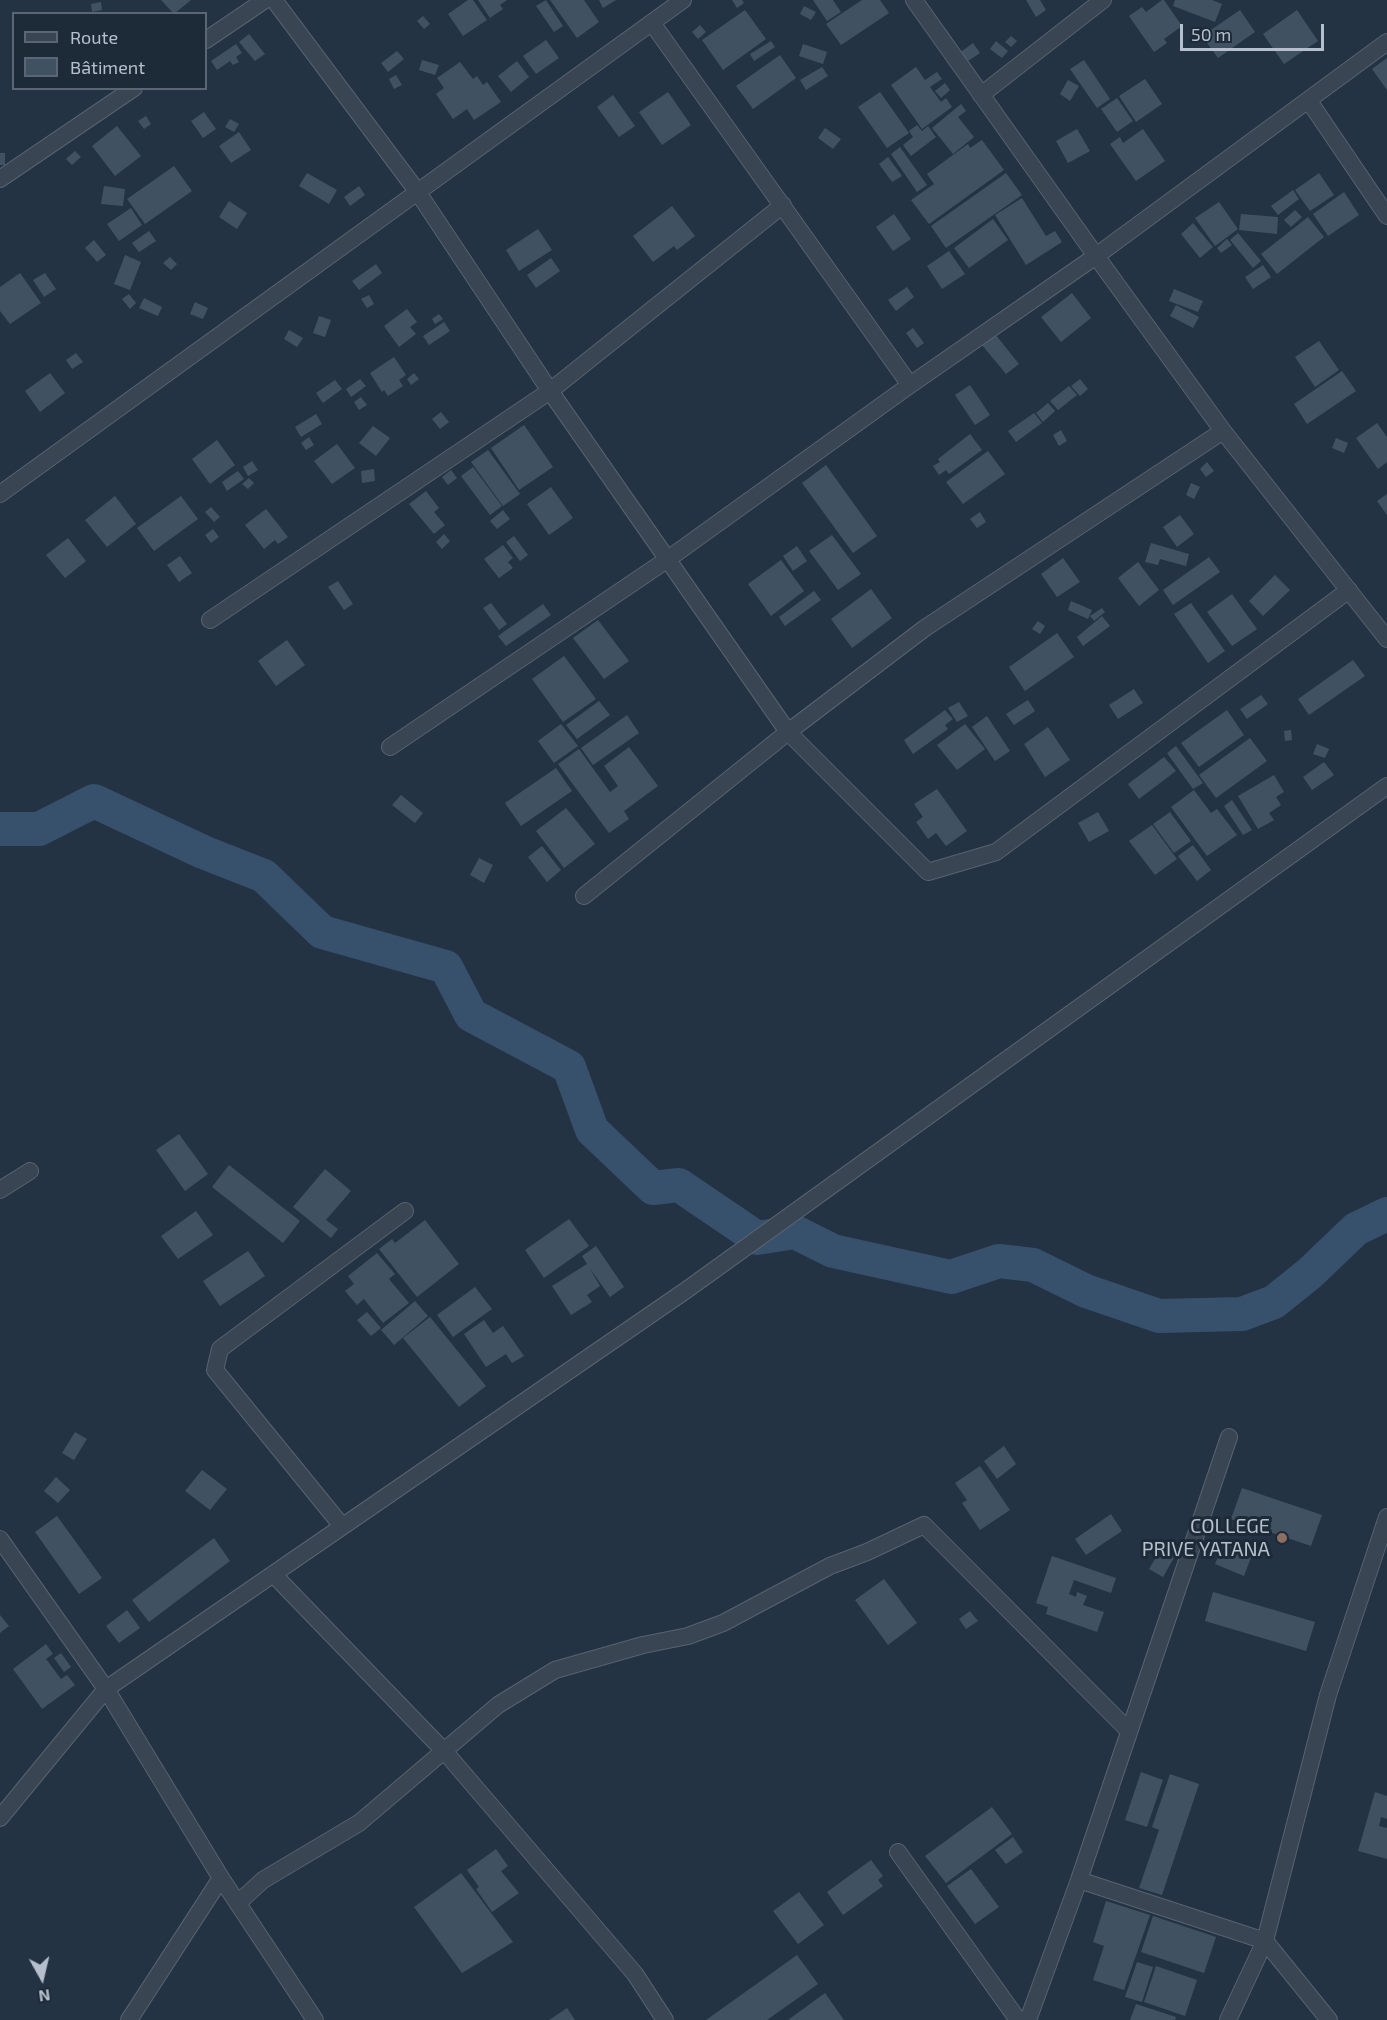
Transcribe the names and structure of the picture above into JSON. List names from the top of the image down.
{
  "places": ["COLLEGE PRIVE YATANA"],
  "legend": ["Route", "Bâtiment"],
  "scale_bar": "50 m",
  "north": "bottom"
}
